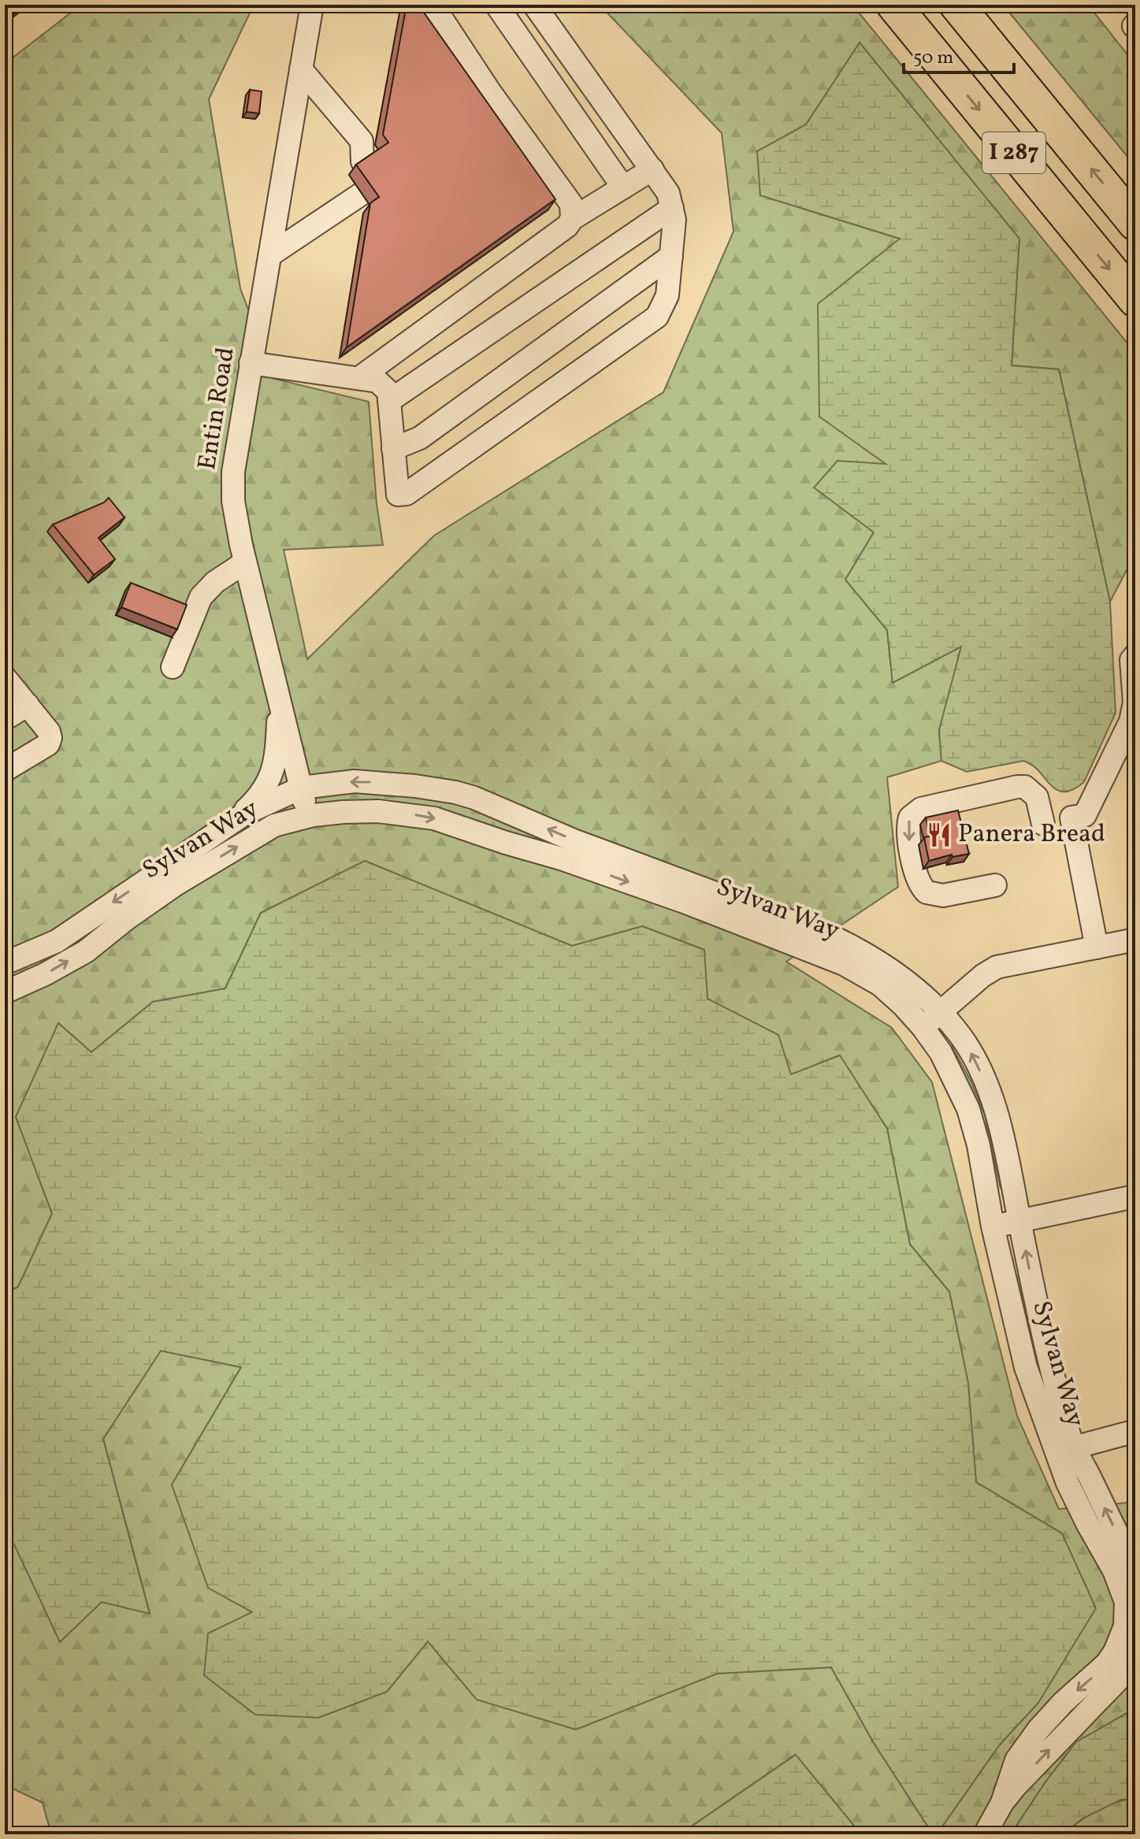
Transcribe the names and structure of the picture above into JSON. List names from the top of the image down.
{
  "streets": {
    "highway": ["I 287"],
    "street": ["Entin Road", "Sylvan Way"]
  },
  "crossings": [
    ["Entin Road", "Sylvan Way"]
  ],
  "places": {
    "restaurant": ["Panera Bread"]
  },
  "scale_bar": "50 m"
}
